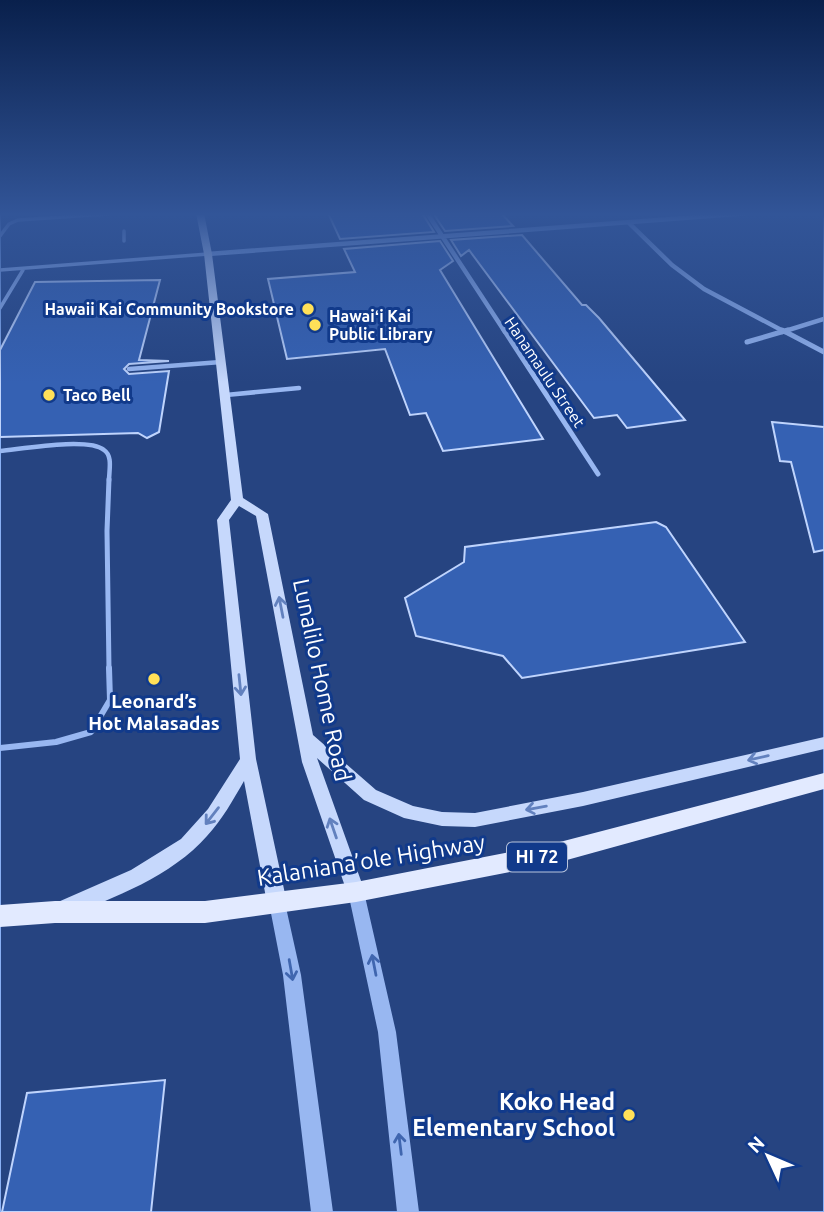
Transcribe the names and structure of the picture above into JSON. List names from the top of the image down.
{
  "streets": {
    "main road": ["Lunalilo Home Road", "HI 72", "Kalaniana’ole Highway"],
    "street": ["Hanamaulu Street"]
  },
  "crossings": [
    ["Lunalilo Home Road", "Kalaniana’ole Highway"]
  ],
  "places": [
    "Hawaii Kai Community Bookstore",
    "Hawaiʻi Kai Public Library",
    "Taco Bell",
    "Leonard’s Hot Malasadas",
    "Koko Head Elementary School"
  ],
  "north": "top left"
}
